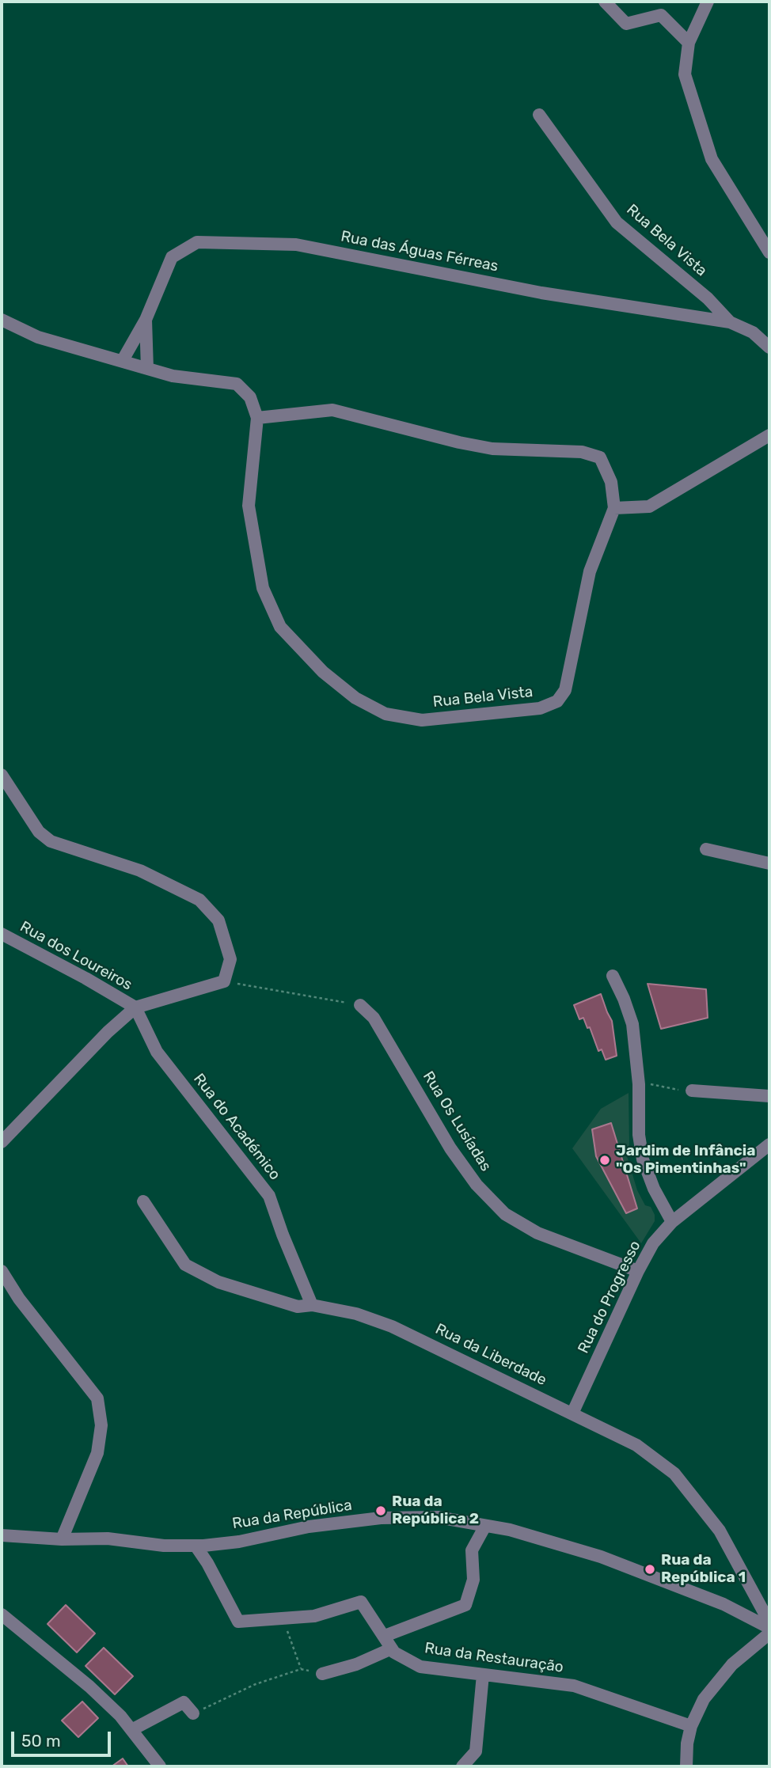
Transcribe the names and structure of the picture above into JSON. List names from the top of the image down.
{
  "streets": {
    "street": [
      "Rua Bela Vista",
      "Rua das Águas Férreas",
      "Rua dos Loureiros",
      "Rua Os Lusíadas",
      "Rua do Académico",
      "Rua do Progresso",
      "Rua da Liberdade",
      "Rua da República",
      "Rua da Restauração"
    ]
  },
  "crossings": [
    ["Rua Bela Vista", "Rua das Águas Férreas"],
    ["Rua dos Loureiros", "Rua do Académico"],
    ["Rua Os Lusíadas", "Rua do Progresso"],
    ["Rua do Académico", "Rua da Liberdade"],
    ["Rua do Progresso", "Rua da Liberdade"],
    ["Rua da República", "Rua da Restauração"]
  ],
  "places": ["Jardim de Infância \"Os Pimentinhas\"", "Rua da República 2", "Rua da República 1"],
  "scale_bar": "50 m"
}
